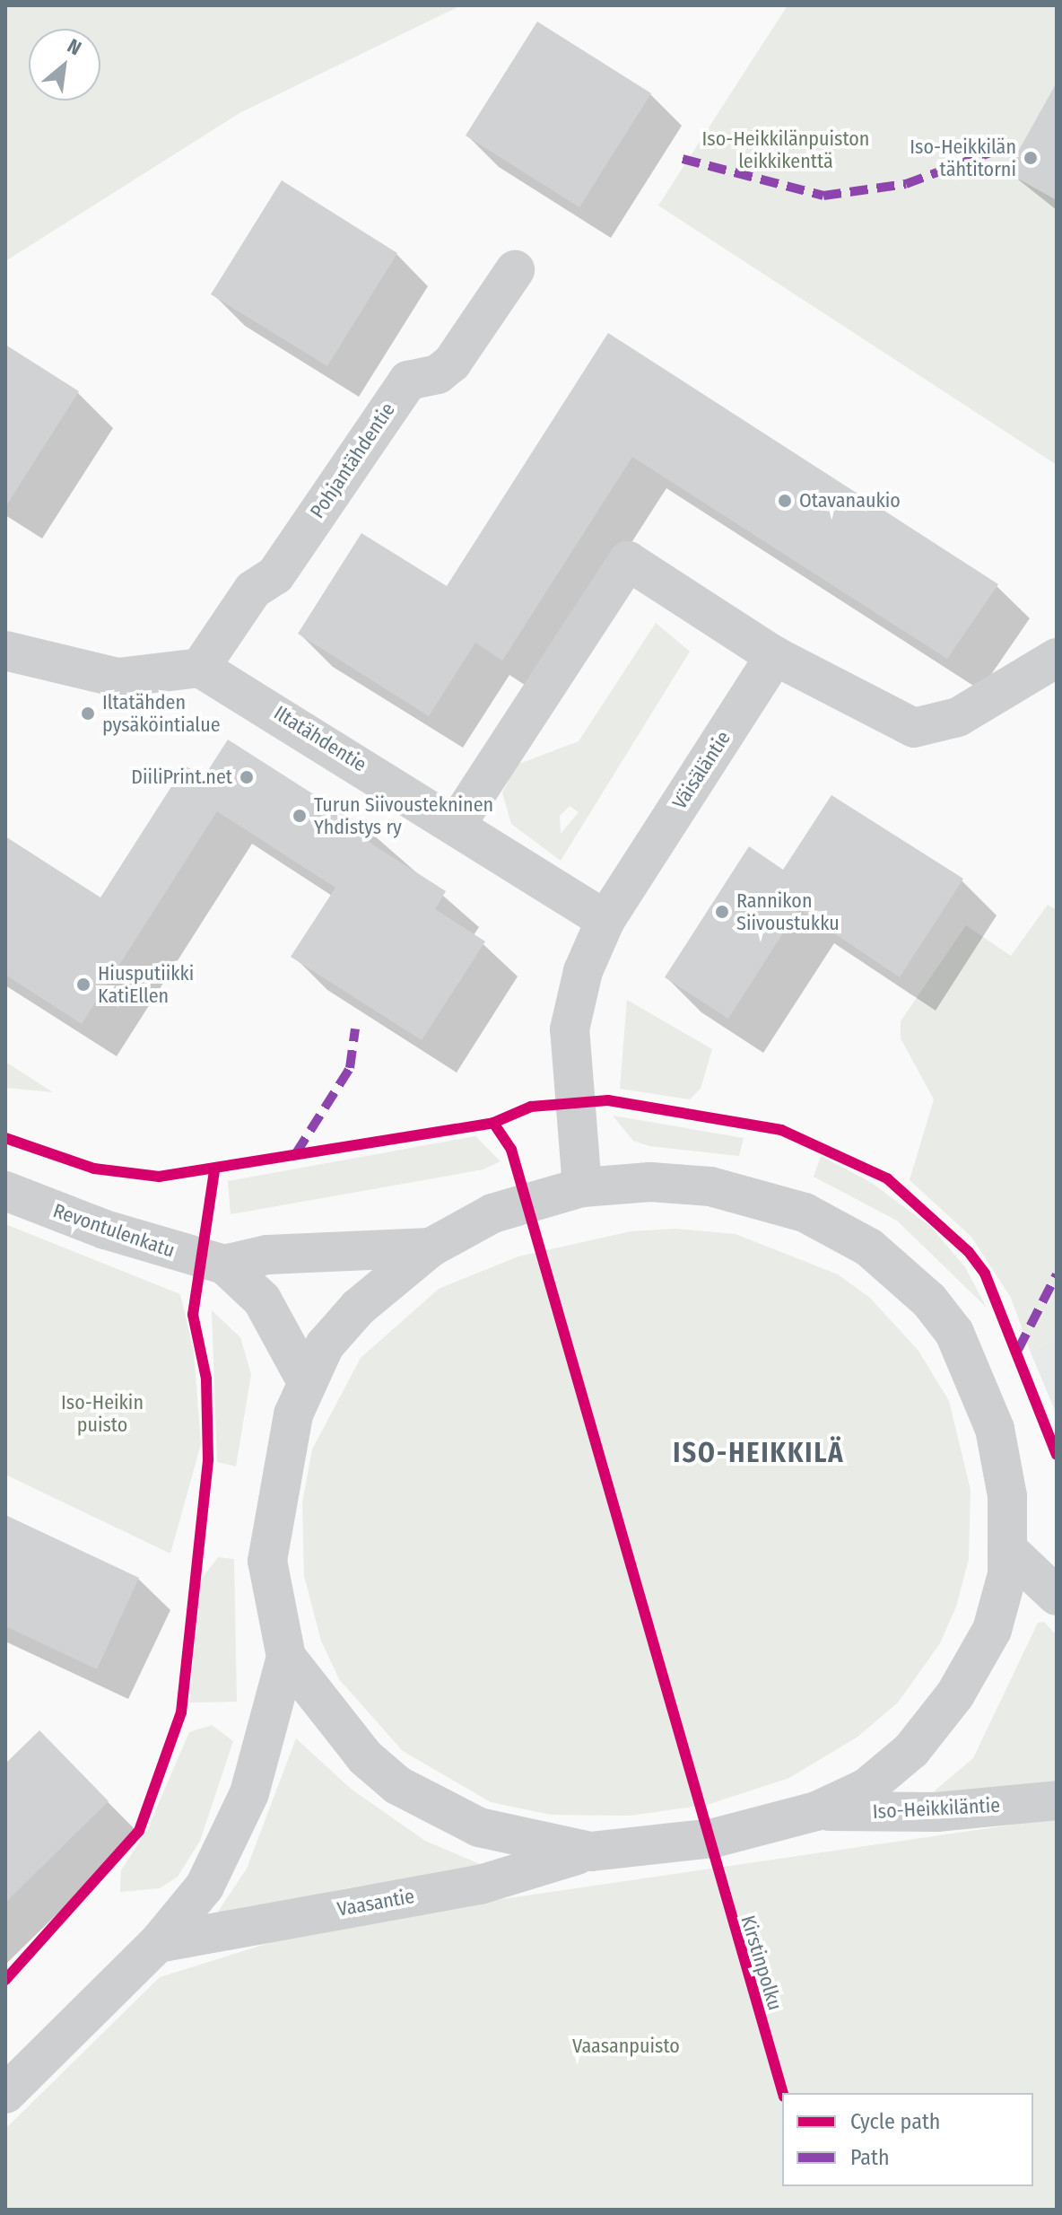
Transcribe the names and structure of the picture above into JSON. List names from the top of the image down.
{
  "streets": {
    "street": [
      "Pohjantähdentie",
      "Iltatähdentie",
      "Väisäläntie",
      "Revontulenkatu",
      "Iso-Heikkiläntie",
      "Vaasantie"
    ],
    "cycle path": ["Kirstinpolku"]
  },
  "crossings": [
    ["Pohjantähdentie", "Iltatähdentie"],
    ["Iltatähdentie", "Väisäläntie"]
  ],
  "districts": ["ISO-HEIKKILÄ"],
  "parks": ["Iso-Heikkilänpuiston leikkikenttä", "Iso-Heikin puisto", "Vaasanpuisto"],
  "places": [
    "Iso-Heikkilän tähtitorni",
    "Otavanaukio",
    "Iltatähden pysäköintialue",
    "DiiliPrint.net",
    "Turun Siivoustekninen Yhdistys ry",
    "Rannikon Siivoustukku",
    "Hiusputiikki KatiEllen"
  ],
  "legend": ["Cycle path", "Path"],
  "north": "top right"
}
